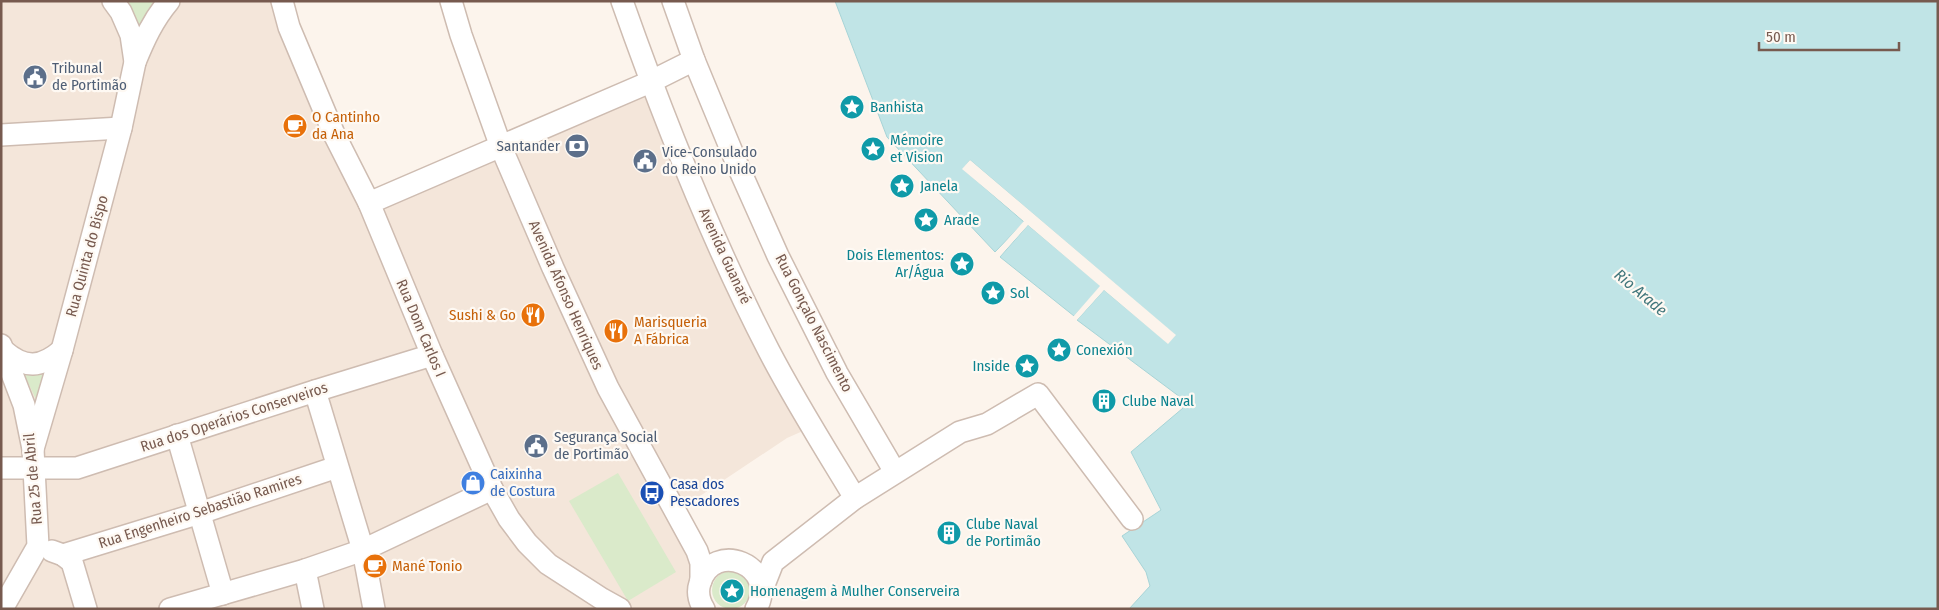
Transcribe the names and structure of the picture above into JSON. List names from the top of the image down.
{
  "streets": {
    "street": [
      "Rua Quinta do Bispo",
      "Avenida Guanaré",
      "Avenida Afonso Henriques",
      "Rua Gonçalo Nascimento",
      "Rua Dom Carlos I",
      "Rua dos Operários Conserveiros",
      "Rua 25 de Abril",
      "Rua Engenheiro Sebastião Ramires"
    ]
  },
  "crossings": [
    ["Rua Quinta do Bispo", "Rua dos Operários Conserveiros"],
    ["Rua Quinta do Bispo", "Rua 25 de Abril"],
    ["Rua Dom Carlos I", "Rua dos Operários Conserveiros"],
    ["Rua dos Operários Conserveiros", "Rua 25 de Abril"]
  ],
  "water": ["Rio Arade"],
  "places": {
    "public building": ["Tribunal de Portimão", "Vice-Consulado do Reino Unido", "Segurança Social de Portimão"],
    "place": [
      "Banhista",
      "Mémoire et Vision",
      "Janela",
      "Arade",
      "Dois Elementos: Ar/Água",
      "Sol",
      "Conexión",
      "Inside",
      "Homenagem à Mulher Conserveira"
    ],
    "cafe": ["O Cantinho da Ana", "Mané Tonio"],
    "bank": ["Santander"],
    "restaurant": ["Sushi & Go", "Marisqueria A Fábrica"],
    "building": ["Clube Naval", "Clube Naval de Portimão"],
    "shop": ["Caixinha de Costura"],
    "bus stop": ["Casa dos Pescadores"]
  },
  "scale_bar": "50 m"
}
